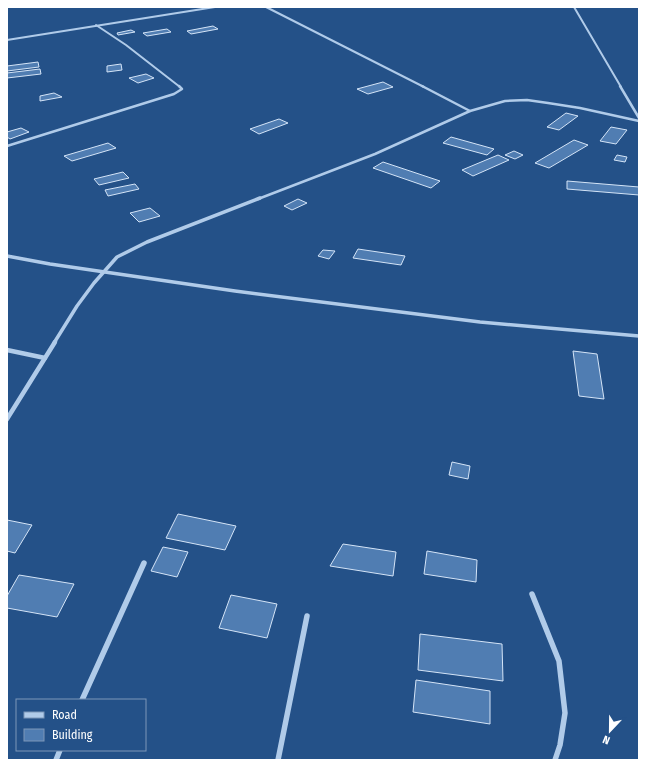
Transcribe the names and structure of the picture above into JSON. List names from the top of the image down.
{
  "legend": ["Road", "Building"],
  "north": "bottom"
}
